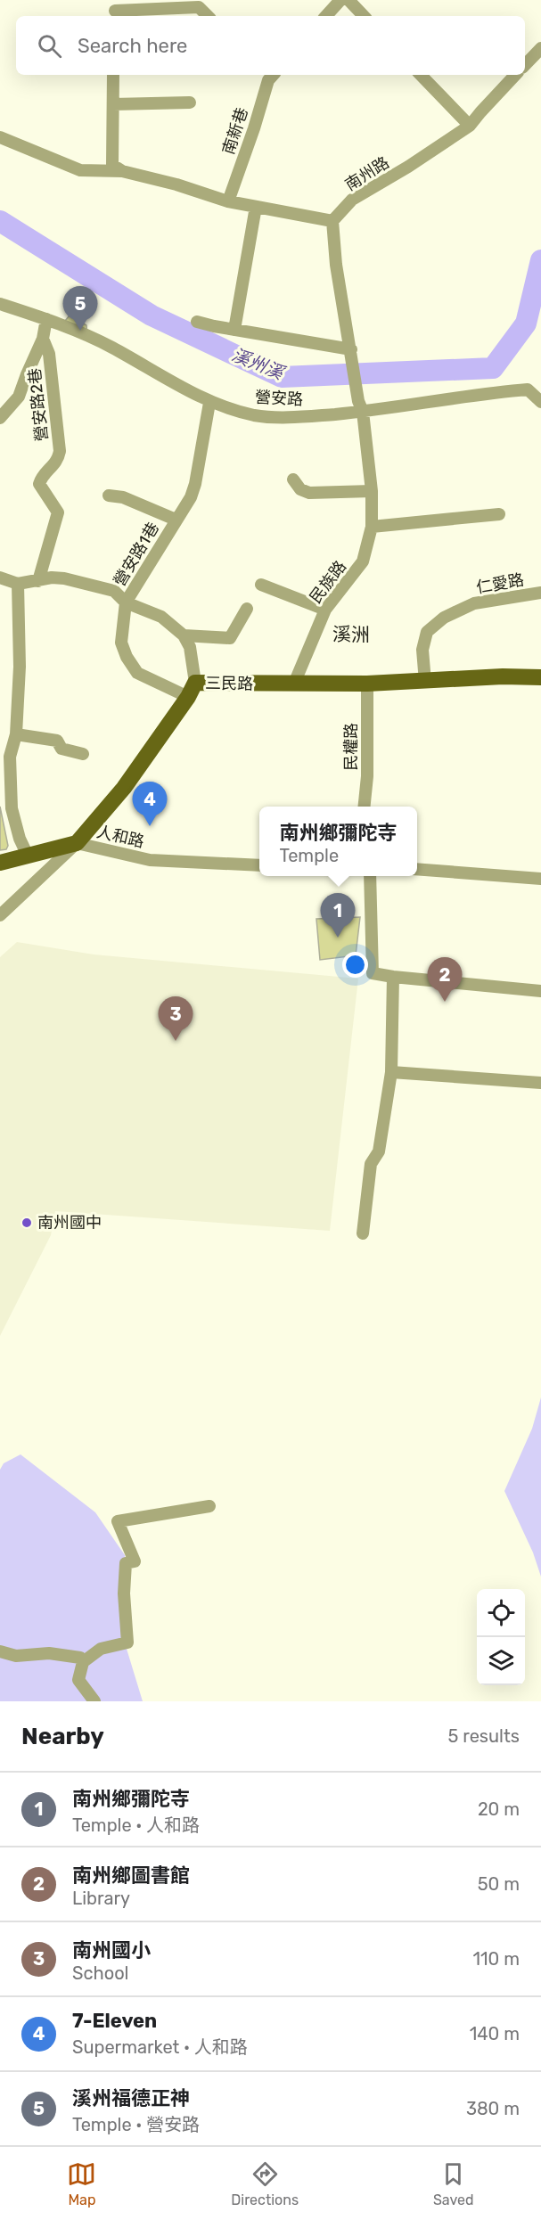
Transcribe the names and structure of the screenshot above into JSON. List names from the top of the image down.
{
  "streets": {
    "main road": ["三民路"],
    "street": [
      "南新巷",
      "南州路",
      "營安路",
      "營安路2巷",
      "營安路1巷",
      "民族路",
      "仁愛路",
      "民權路",
      "人和路"
    ]
  },
  "crossings": [
    ["營安路", "營安路1巷"],
    ["營安路", "民族路"],
    ["營安路1巷", "三民路"],
    ["民族路", "三民路"],
    ["仁愛路", "三民路"],
    ["三民路", "民權路"],
    ["三民路", "人和路"]
  ],
  "districts": ["溪洲"],
  "water": ["溪州溪"],
  "places": ["南州國中"],
  "page": {
    "search": "Search here",
    "pins": [
      "5",
      "4",
      "1",
      "2",
      "3"
    ],
    "popup": ["南州鄉彌陀寺", "Temple"],
    "heading": ["Nearby", "5 results"],
    "list": [
      {
        "mark": "1",
        "name": "南州鄉彌陀寺",
        "note": "Temple · 人和路",
        "value": "20 m"
      },
      {
        "mark": "2",
        "name": "南州鄉圖書館",
        "note": "Library",
        "value": "50 m"
      },
      {
        "mark": "3",
        "name": "南州國小",
        "note": "School",
        "value": "110 m"
      },
      {
        "mark": "4",
        "name": "7-Eleven",
        "note": "Supermarket · 人和路",
        "value": "140 m"
      },
      {
        "mark": "5",
        "name": "溪州福德正神",
        "note": "Temple · 營安路",
        "value": "380 m"
      }
    ],
    "nav": ["Map", "Directions", "Saved"]
  }
}
